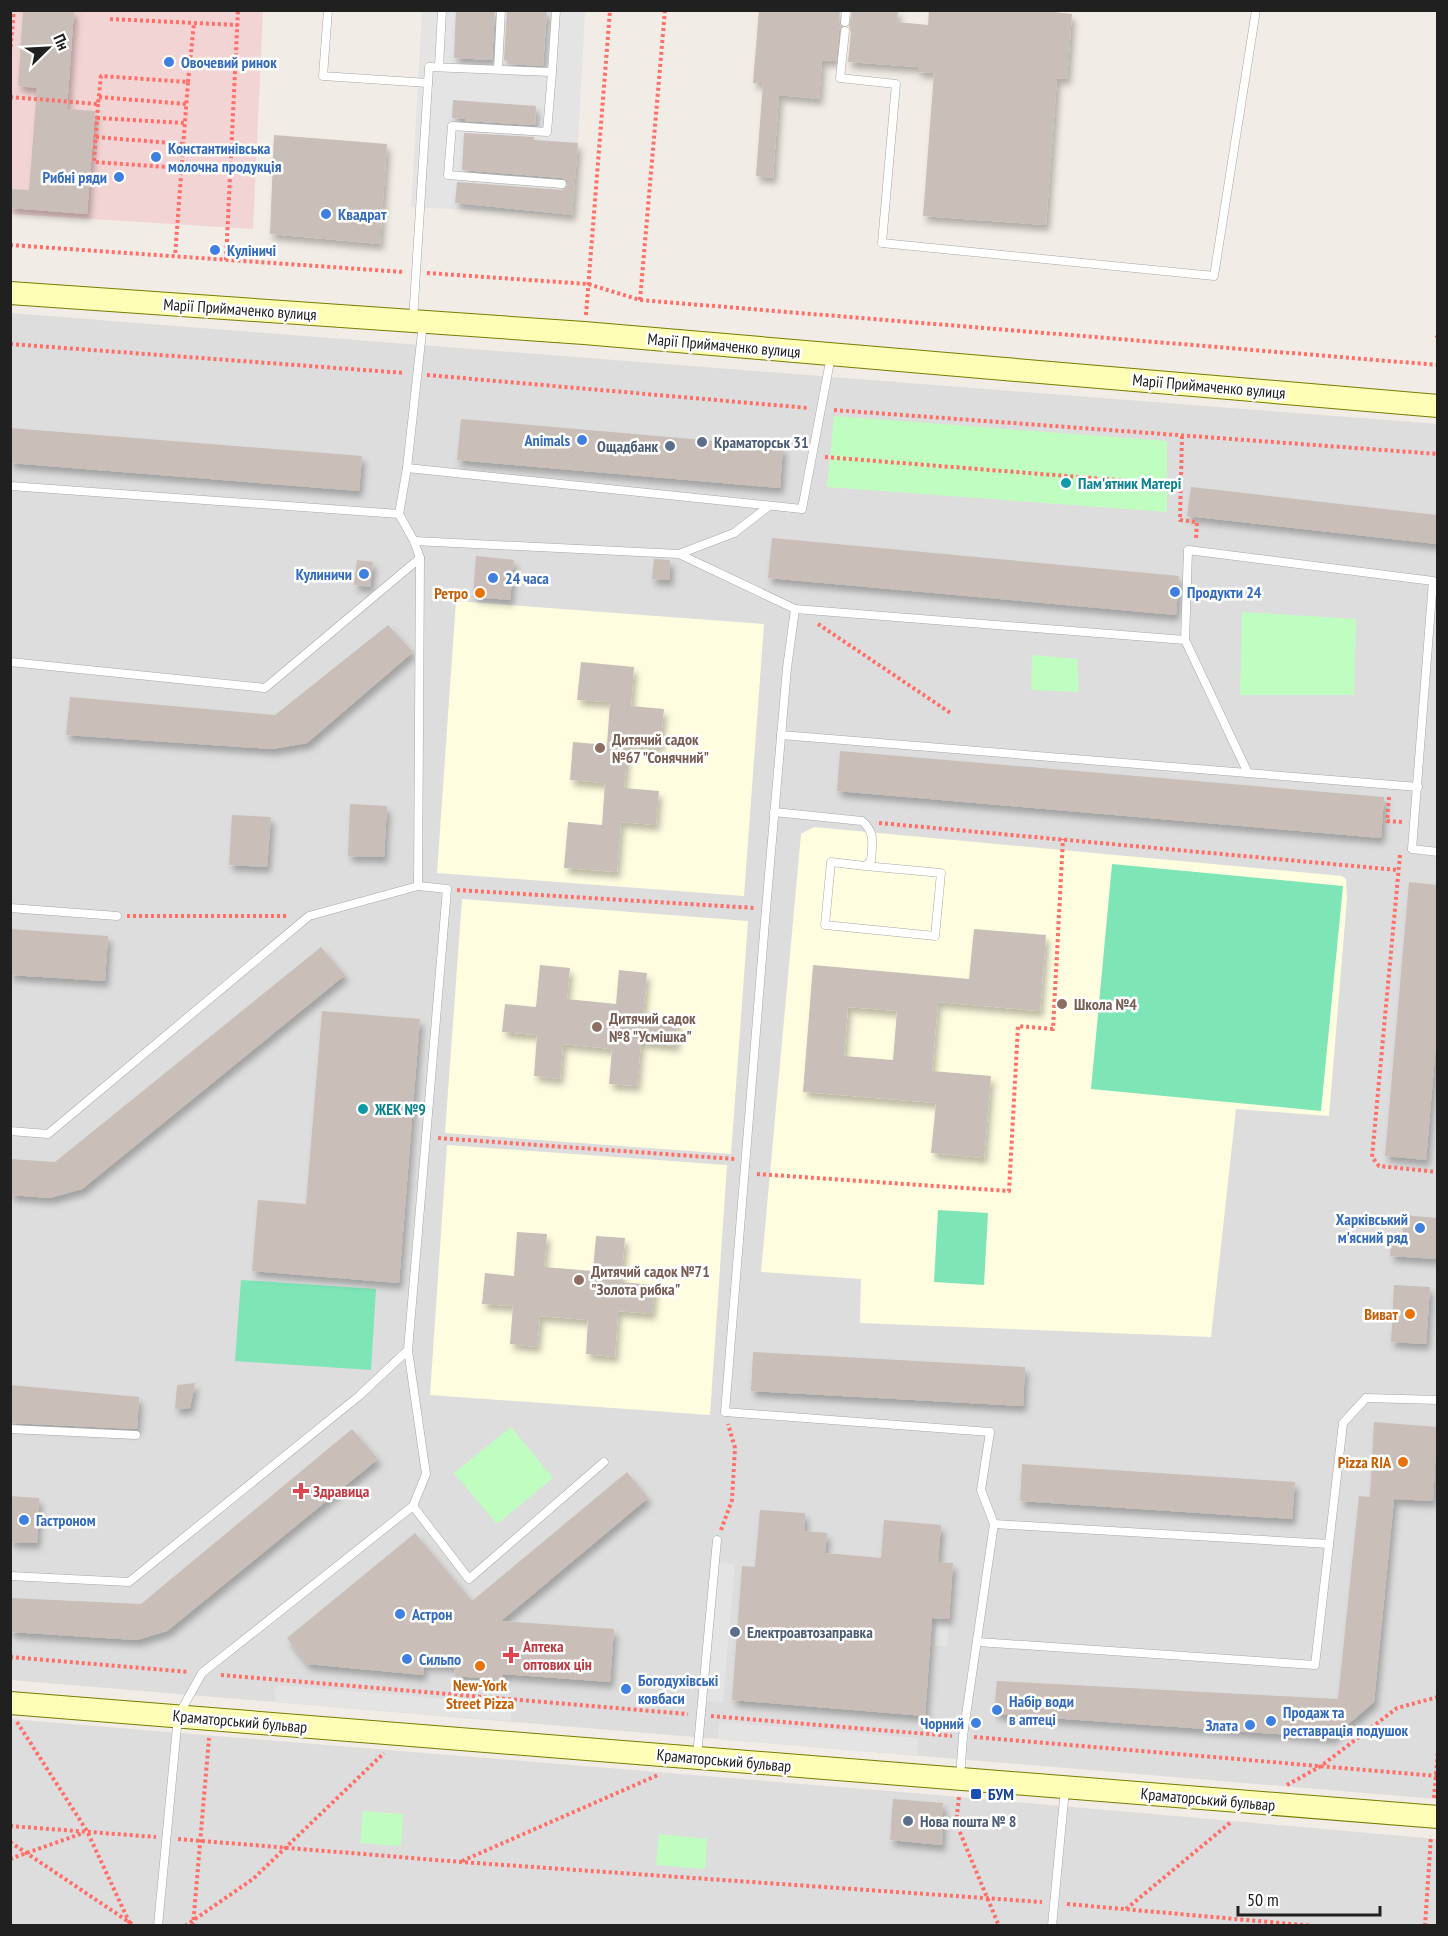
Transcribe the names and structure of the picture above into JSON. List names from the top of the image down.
{
  "streets": {
    "street": ["Марії Приймаченко вулиця", "Краматорський бульвар"]
  },
  "places": {
    "other": [
      "Овочевий ринок",
      "Константинівська молочна продукція",
      "Рибні ряди",
      "Квадрат",
      "Куліничі",
      "Animals",
      "Краматорськ 31",
      "Ощадбанк",
      "Пам'ятник Матері",
      "Кулиничи",
      "24 часа",
      "Продукти 24",
      "Ретро",
      "Дитячий садок №67 \"Сонячний\"",
      "Школа №4",
      "Дитячий садок №8 \"Усмішка\"",
      "ЖЕК №9",
      "Харківський м'ясний ряд",
      "Дитячий садок №71 \"Золота рибка\"",
      "Виват",
      "Pizza RIA",
      "Гастроном",
      "Астрон",
      "Електроавтозаправка",
      "Сильпо",
      "New-York Street Pizza",
      "Богодухівські ковбаси",
      "Набір води в аптеці",
      "Продаж та реставрація подушок",
      "Чорний",
      "Злата",
      "Нова пошта № 8"
    ],
    "health": ["Здравица", "Аптека оптових цін"],
    "transit": ["БУМ"]
  },
  "scale_bar": "50 m",
  "north": "top right"
}
